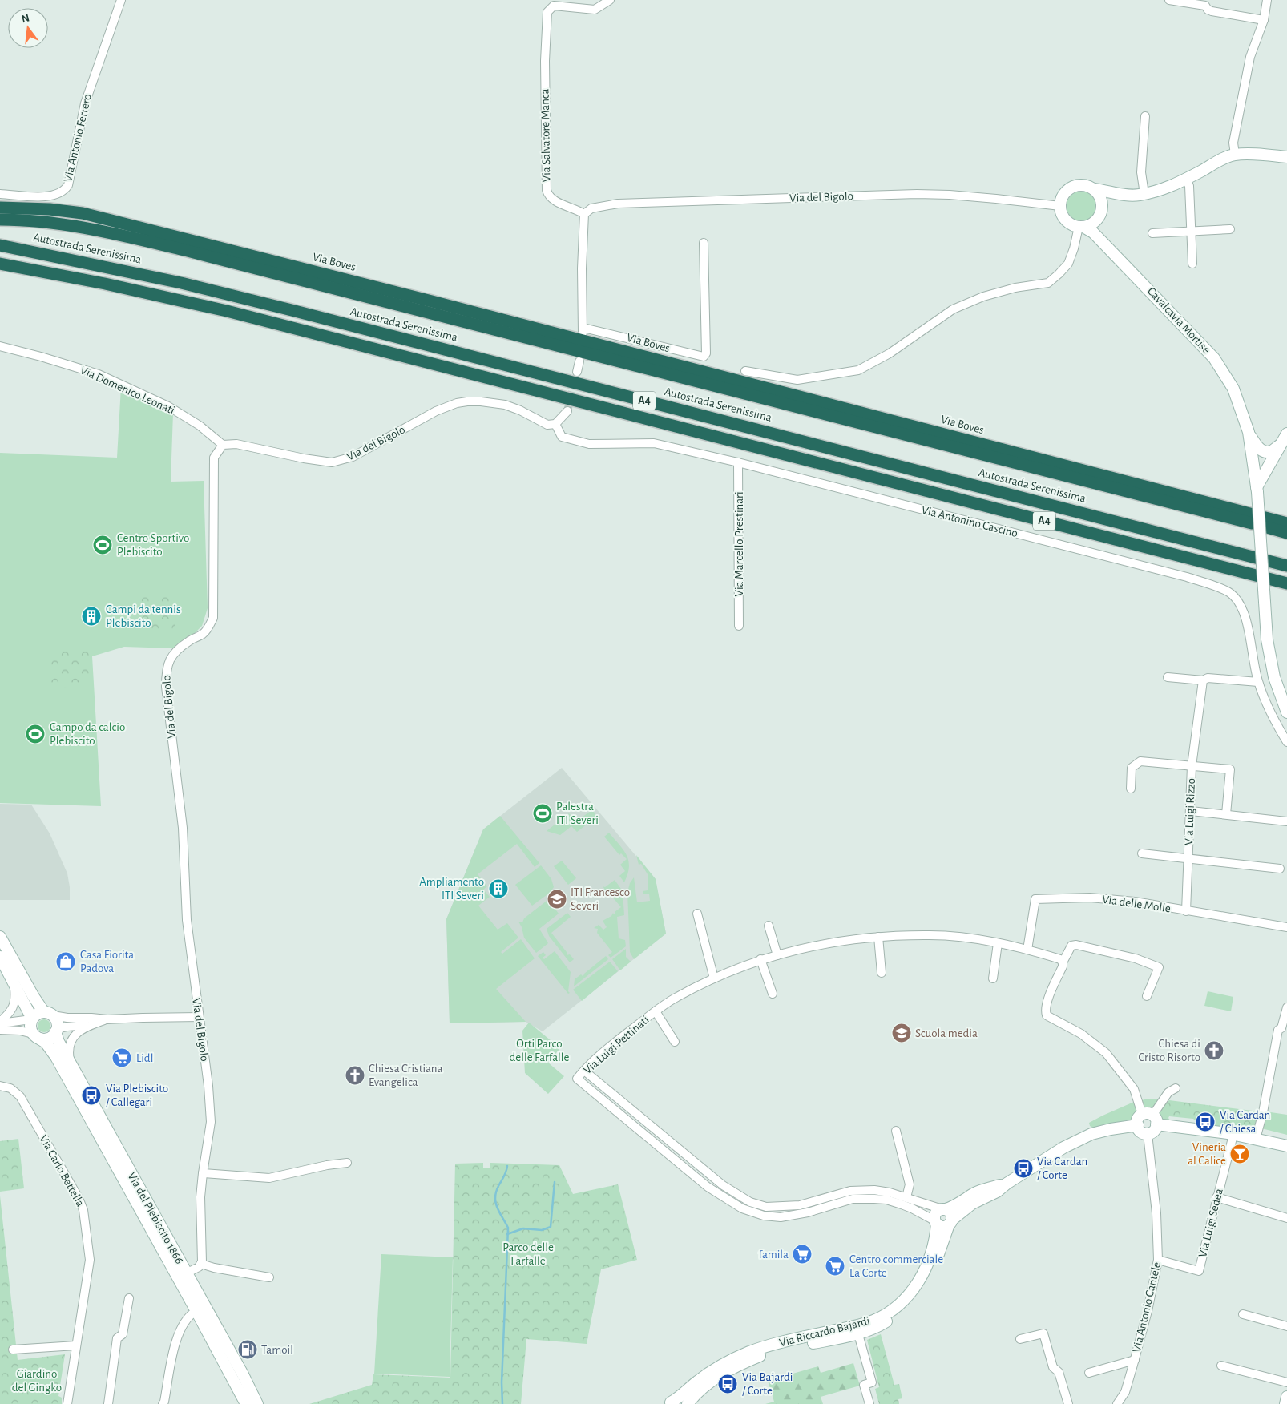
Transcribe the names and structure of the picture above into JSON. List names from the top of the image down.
{
  "streets": {
    "highway": ["Autostrada Serenissima", "Via Boves", "A4"],
    "street": [
      "Via Salvatore Manca",
      "Via Antonio Ferrero",
      "Via del Bigolo",
      "Cavalcavia Mortise",
      "Via Domenico Leonati",
      "Via Antonino Cascino",
      "Via Marcello Prestinari",
      "Via Luigi Rizzo",
      "Via delle Molle",
      "Via Luigi Pettinati",
      "Via Carlo Bettella",
      "Via del Plebiscito 1866",
      "Via Luigi Sedea",
      "Via Antonio Cantele",
      "Via Riccardo Bajardi"
    ]
  },
  "crossings": [
    ["Via Salvatore Manca", "Via del Bigolo"],
    ["Via del Bigolo", "Cavalcavia Mortise"],
    ["Via del Bigolo", "Via Domenico Leonati"],
    ["Via del Bigolo", "Via Antonino Cascino"],
    ["Via Antonino Cascino", "Via Marcello Prestinari"],
    ["Via Luigi Rizzo", "Via delle Molle"],
    ["Via delle Molle", "Via Luigi Pettinati"],
    ["Via Luigi Sedea", "Via Antonio Cantele"]
  ],
  "parks": ["Orti Parco delle Farfalle", "Parco delle Farfalle", "Giardino del Gingko"],
  "places": {
    "sports": ["Centro Sportivo Plebiscito", "Campo da calcio Plebiscito", "Palestra ITI Severi"],
    "building": ["Campi da tennis Plebiscito", "Ampliamento ITI Severi"],
    "school or university": ["ITI Francesco Severi", "Scuola media"],
    "shop": ["Casa Fiorita Padova"],
    "church": ["Chiesa di Cristo Risorto", "Chiesa Cristiana Evangelica"],
    "supermarket": ["Lidl", "famila", "Centro commerciale La Corte"],
    "bus stop": [
      "Via Plebiscito / Callegari",
      "Via Cardan / Chiesa",
      "Via Cardan / Corte",
      "Via Bajardi / Corte"
    ],
    "bar": ["Vineria al Calice"],
    "fuel station": ["Tamoil"]
  },
  "north": "top"
}
